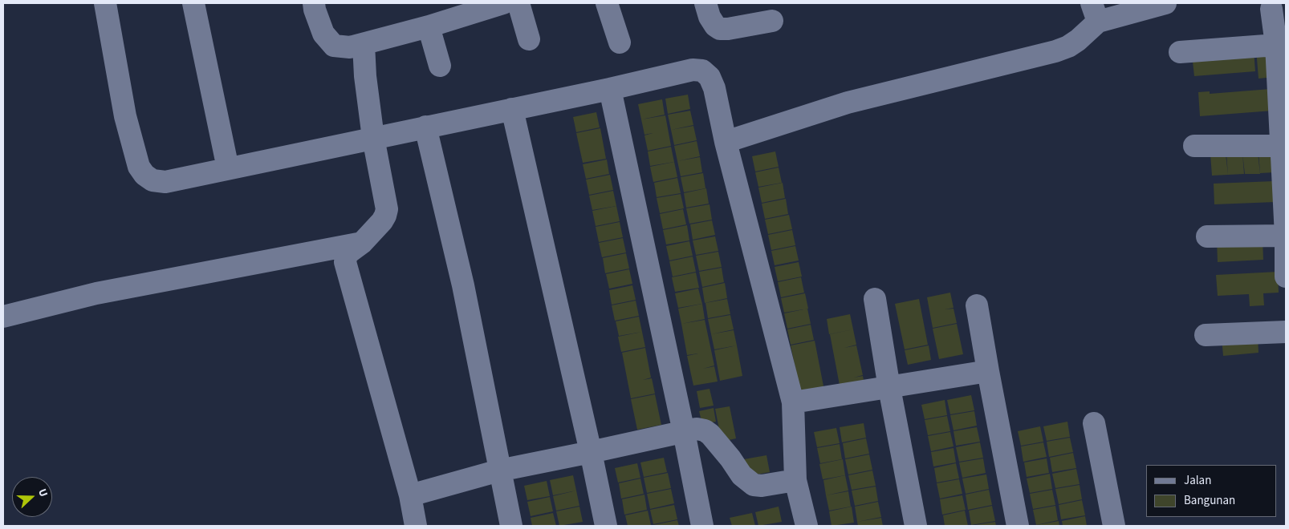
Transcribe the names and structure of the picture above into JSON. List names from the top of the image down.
{
  "legend": ["Jalan", "Bangunan"],
  "north": "right"
}
